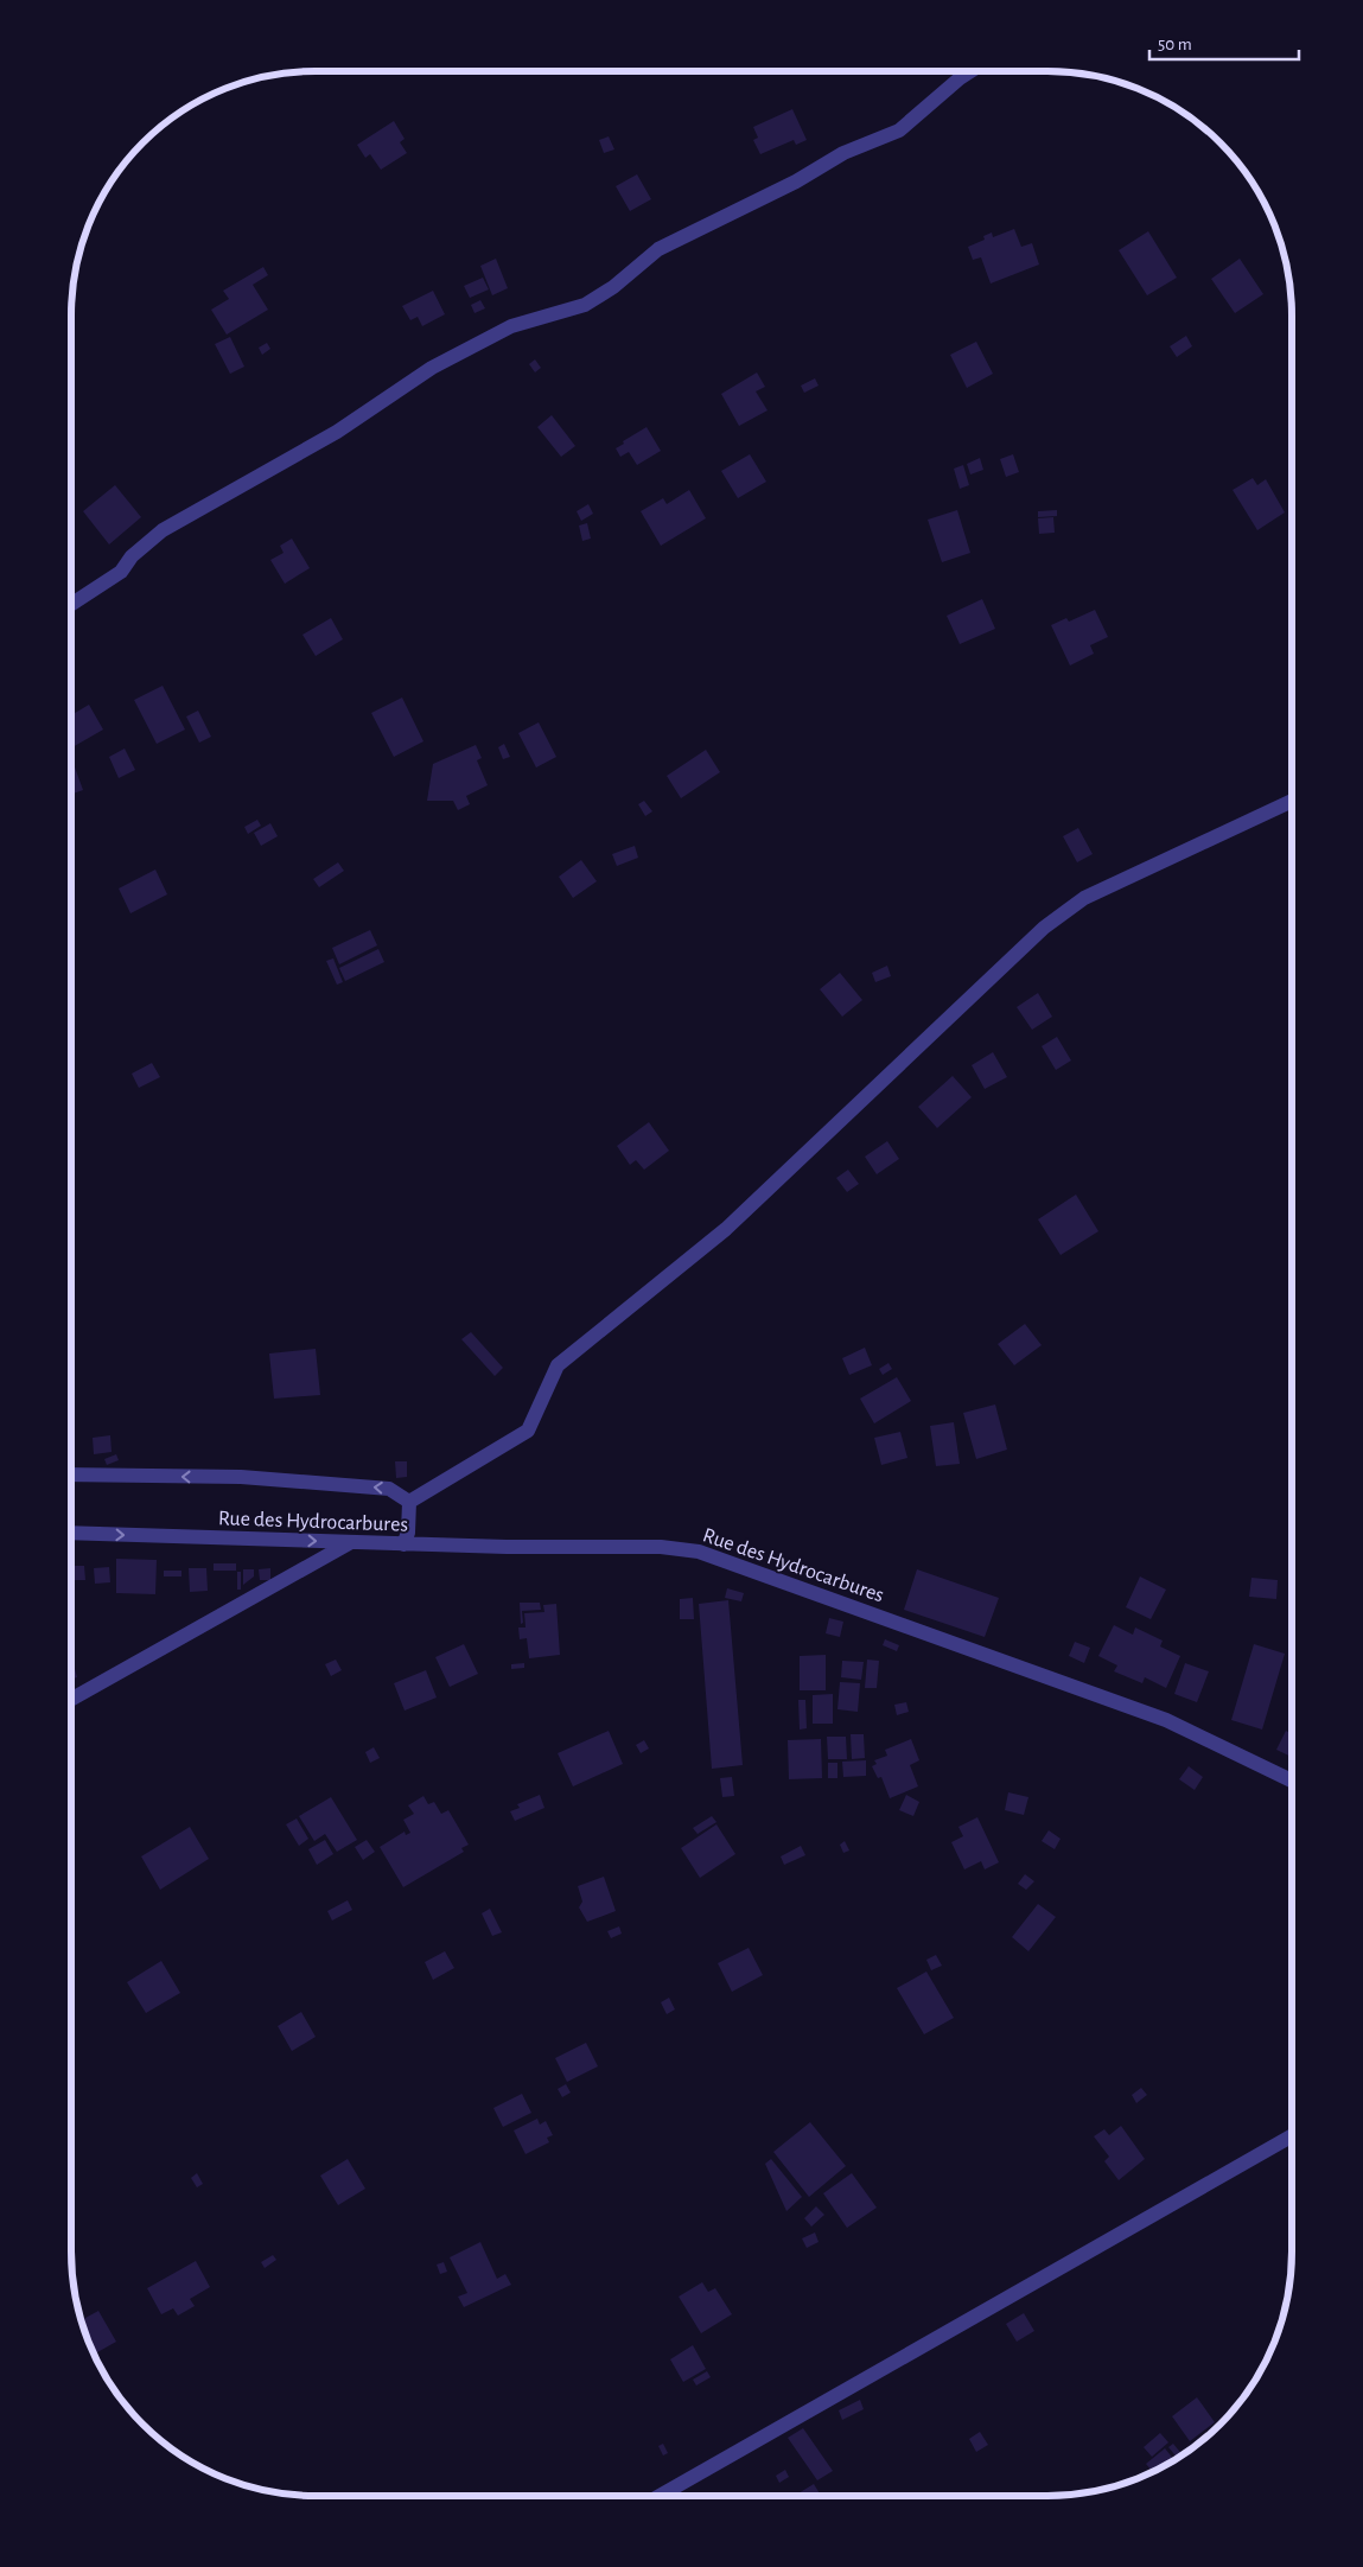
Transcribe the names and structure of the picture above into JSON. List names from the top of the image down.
{
  "streets": {
    "street": ["Rue des Hydrocarbures"]
  },
  "scale_bar": "50 m"
}
